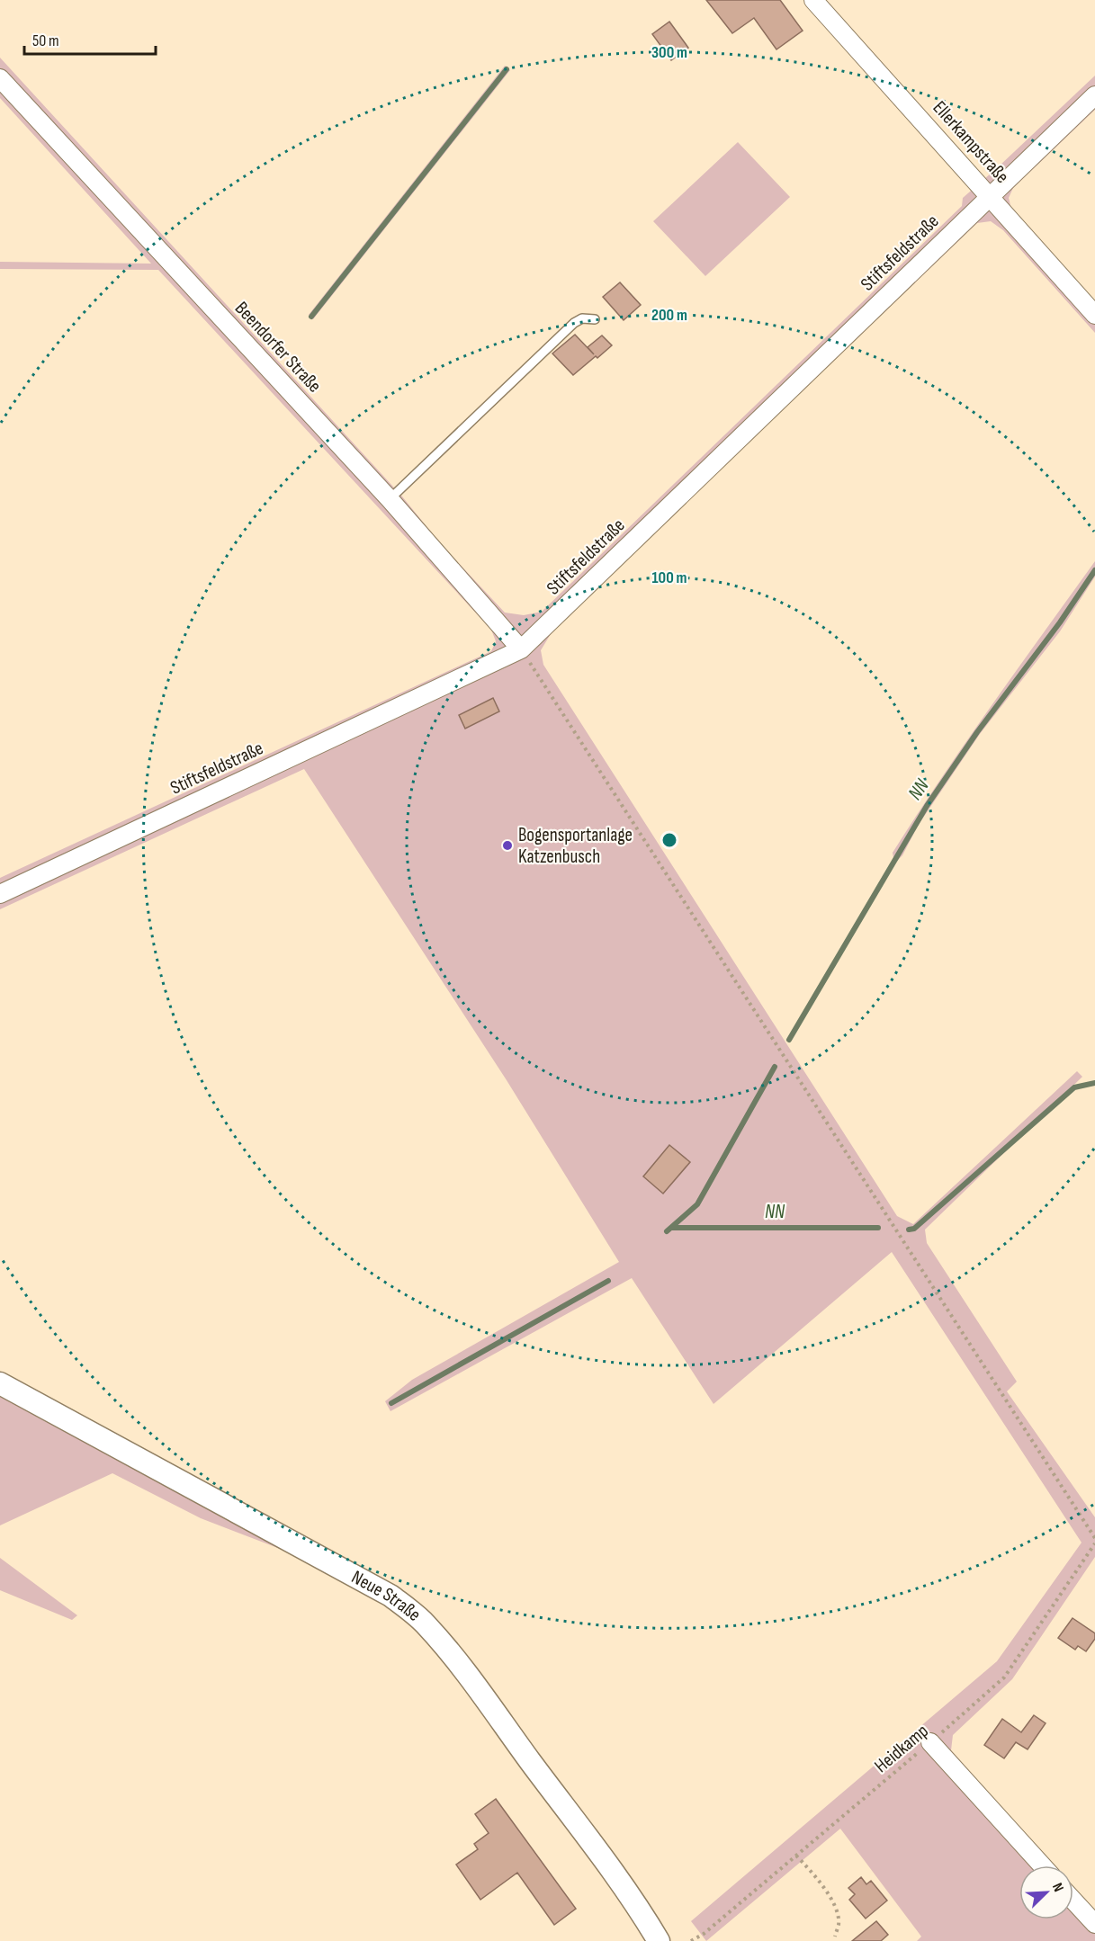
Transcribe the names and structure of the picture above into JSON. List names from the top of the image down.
{
  "streets": {
    "street": [
      "Ellerkampstraße",
      "Stiftsfeldstraße",
      "Beendorfer Straße",
      "Neue Straße"
    ],
    "path": ["Heidkamp"]
  },
  "crossings": [
    ["Ellerkampstraße", "Stiftsfeldstraße"],
    ["Stiftsfeldstraße", "Beendorfer Straße"]
  ],
  "water": ["NN"],
  "places": ["Bogensportanlage Katzenbusch"],
  "scale_bar": "50 m",
  "north": "top right",
  "rings": ["300 m", "200 m", "100 m"]
}
